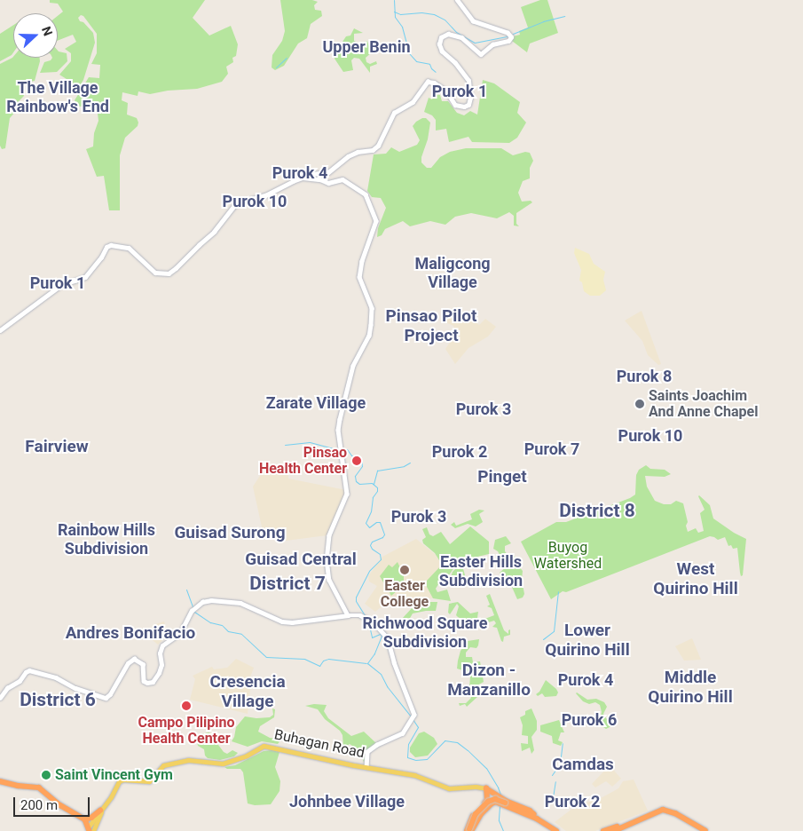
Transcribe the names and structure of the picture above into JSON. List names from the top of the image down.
{
  "streets": {
    "highway": ["Buhagan Road"]
  },
  "districts": [
    "Upper Benin",
    "The Village Rainbow's End",
    "Purok 1",
    "Purok 4",
    "Purok 10",
    "Maligcong Village",
    "Purok 1",
    "Pinsao Pilot Project",
    "Purok 8",
    "Zarate Village",
    "Purok 3",
    "Purok 10",
    "Fairview",
    "Purok 7",
    "Purok 2",
    "Pinget",
    "District 8",
    "Purok 3",
    "Rainbow Hills Subdivision",
    "Guisad Surong",
    "Guisad Central",
    "Easter Hills Subdivision",
    "West Quirino Hill",
    "District 7",
    "Richwood Square Subdivision",
    "Lower Quirino Hill",
    "Andres Bonifacio",
    "Dizon - Manzanillo",
    "Middle Quirino Hill",
    "Purok 4",
    "Cresencia Village",
    "District 6",
    "Purok 6",
    "Camdas",
    "Johnbee Village",
    "Purok 2"
  ],
  "parks": ["Buyog Watershed"],
  "places": [
    "Saints Joachim And Anne Chapel",
    "Pinsao Health Center",
    "Easter College",
    "Campo Pilipino Health Center",
    "Saint Vincent Gym"
  ],
  "scale_bar": "200 m",
  "north": "right"
}
